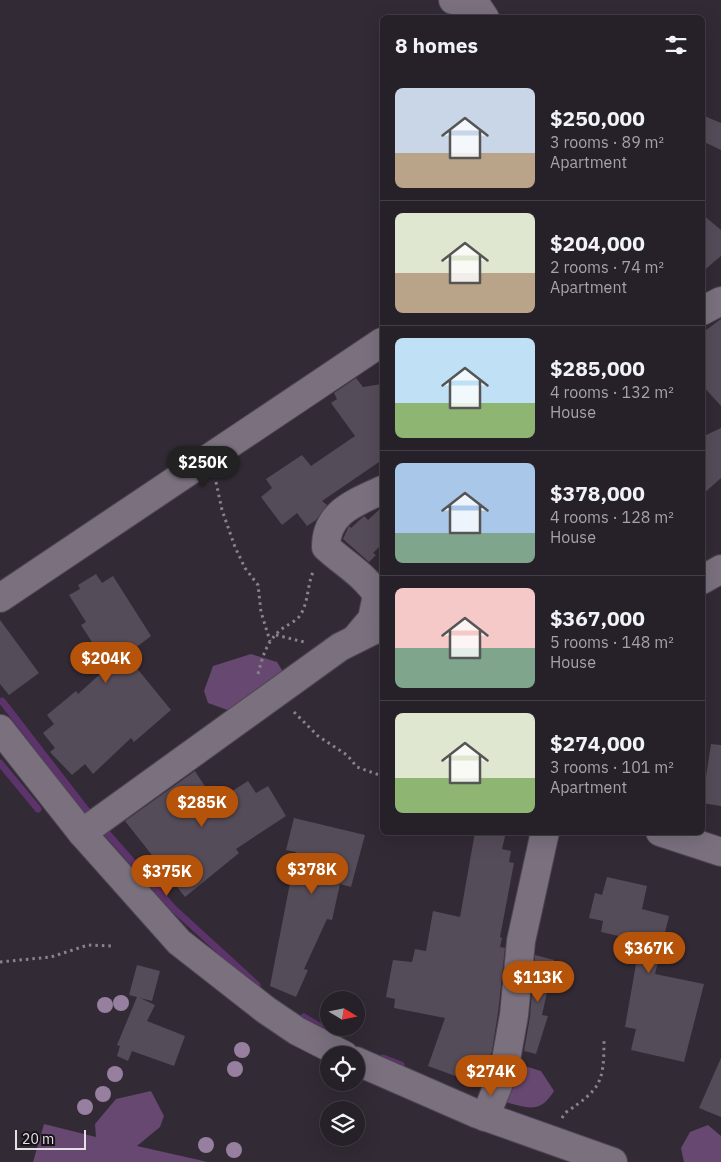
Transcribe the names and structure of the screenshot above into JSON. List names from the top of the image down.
{
  "scale_bar": "20 m",
  "north": "right",
  "page": {
    "heading": "8 homes",
    "list": [
      {
        "name": "$250,000",
        "note": "3 rooms · 89 m² · Apartment"
      },
      {
        "name": "$204,000",
        "note": "2 rooms · 74 m² · Apartment"
      },
      {
        "name": "$285,000",
        "note": "4 rooms · 132 m² · House"
      },
      {
        "name": "$378,000",
        "note": "4 rooms · 128 m² · House"
      },
      {
        "name": "$367,000",
        "note": "5 rooms · 148 m² · House"
      },
      {
        "name": "$274,000",
        "note": "3 rooms · 101 m² · Apartment"
      }
    ],
    "price": [
      "$250K",
      "$204K",
      "$285K",
      "$378K",
      "$375K",
      "$367K",
      "$113K",
      "$274K"
    ],
    "scale": "20 m"
  }
}
